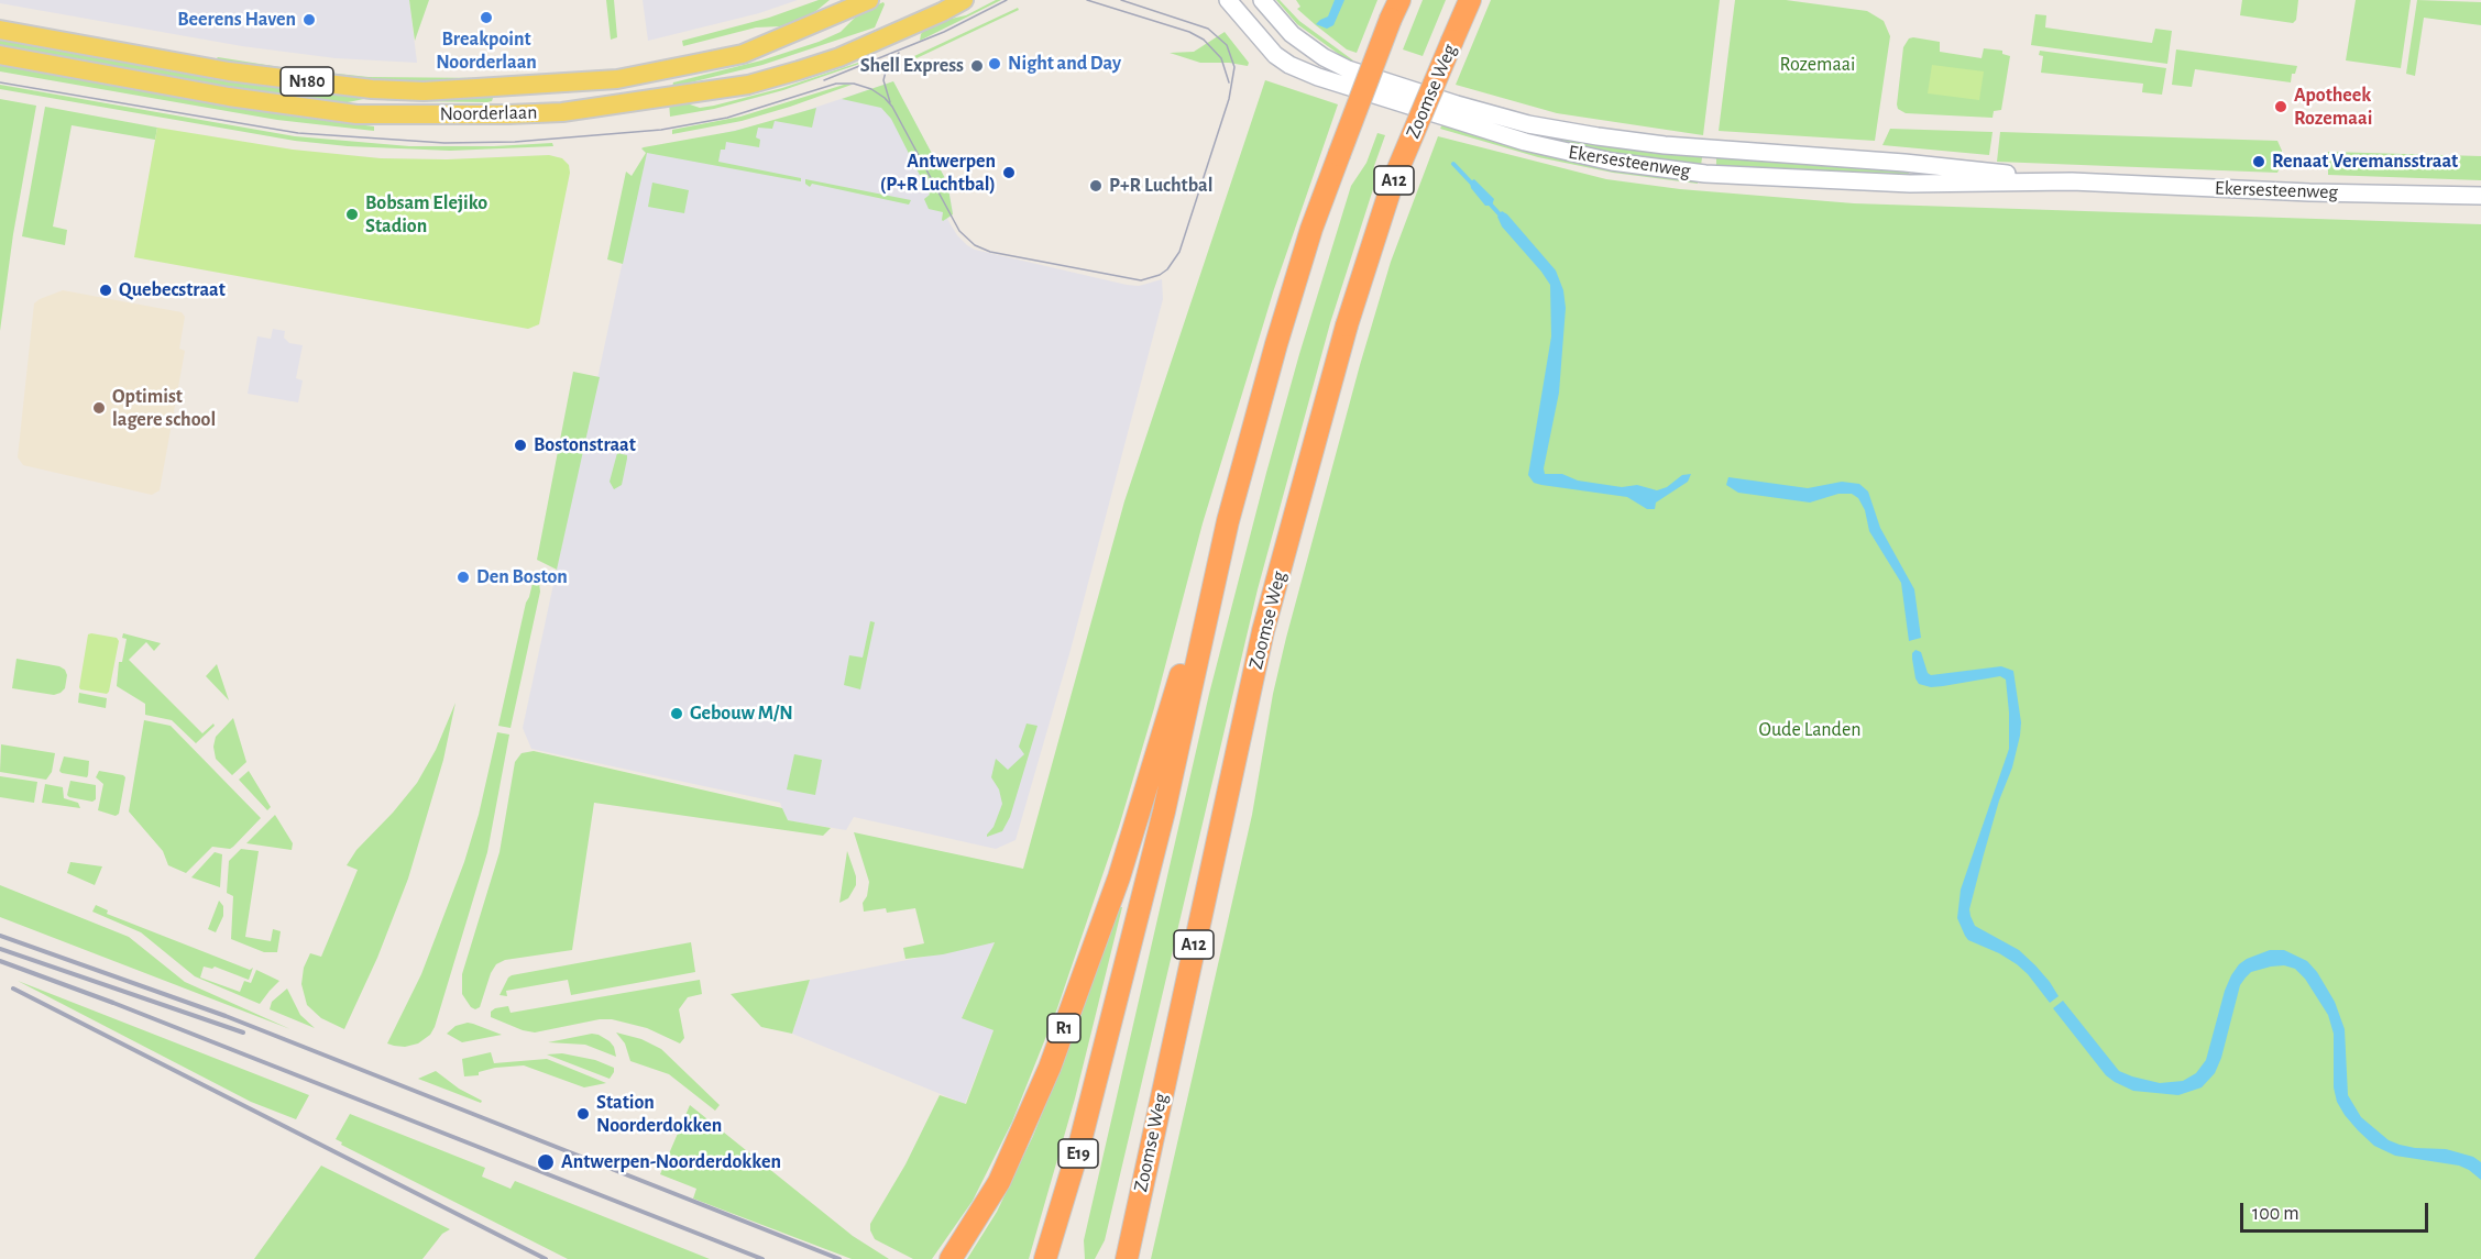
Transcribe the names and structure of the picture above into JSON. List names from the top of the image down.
{
  "streets": {
    "highway": [
      "Zoomse Weg",
      "A12",
      "R1",
      "E19"
    ],
    "main road": ["N180", "Noorderlaan", "Ekersesteenweg"]
  },
  "crossings": [
    ["R1", "E19"]
  ],
  "parks": ["Rozemaai", "Oude Landen"],
  "places": [
    "Breakpoint Noorderlaan",
    "Beerens Haven",
    "Night and Day",
    "Shell Express",
    "Apotheek Rozemaai",
    "Renaat Veremansstraat",
    "Antwerpen (P+R Luchtbal)",
    "P+R Luchtbal",
    "Bobsam Elejiko Stadion",
    "Quebecstraat",
    "Optimist lagere school",
    "Bostonstraat",
    "Den Boston",
    "Gebouw M/N",
    "Station Noorderdokken",
    "Antwerpen-Noorderdokken"
  ],
  "scale_bar": "100 m"
}
